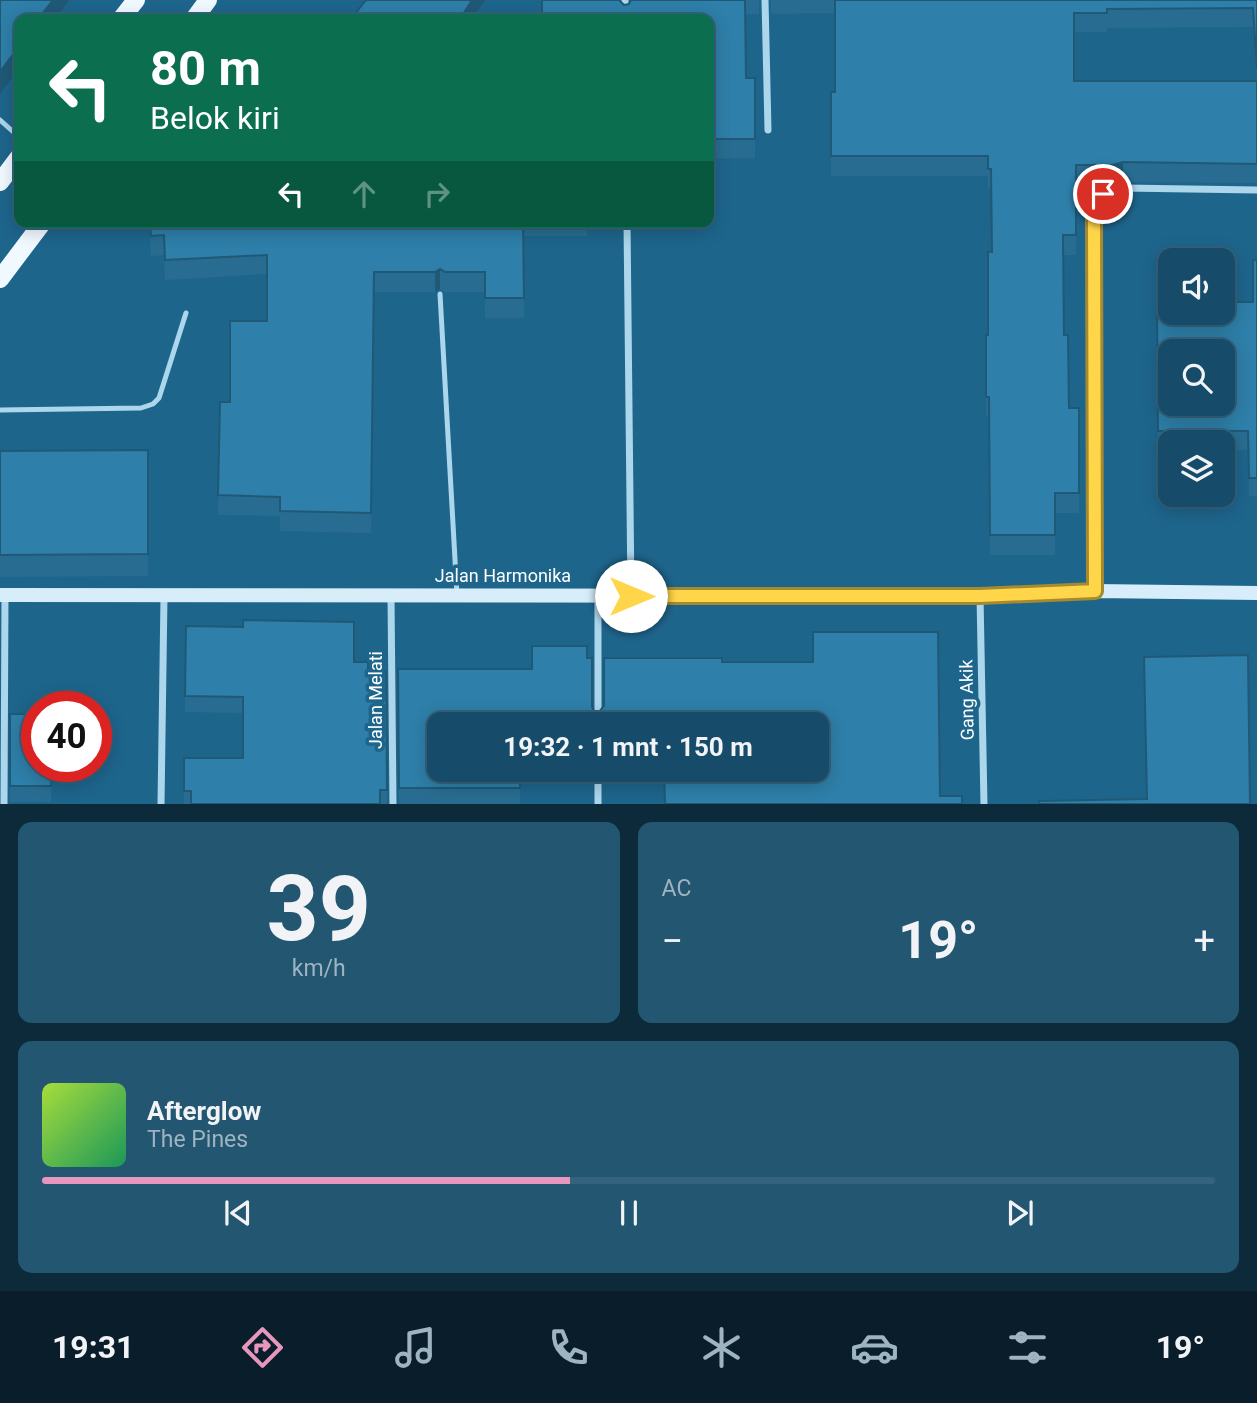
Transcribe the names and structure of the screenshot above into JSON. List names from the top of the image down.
{
  "streets": {
    "street": ["Jalan Harmonika", "Jalan Melati", "Gang Akik"]
  },
  "crossings": [
    ["Jalan Harmonika", "Jalan Melati"],
    ["Jalan Harmonika", "Gang Akik"]
  ],
  "page": {
    "turn": ["80 m", "Belok kiri"],
    "limit": "40",
    "trip": "19:32 · 1 mnt · 150 m",
    "tile": [
      ["39", "km/h"],
      "AC"
    ],
    "heat": ["−", "19°", "+"],
    "song": ["Afterglow", "The Pines"],
    "tabs": ["19:31", "19°"]
  }
}
